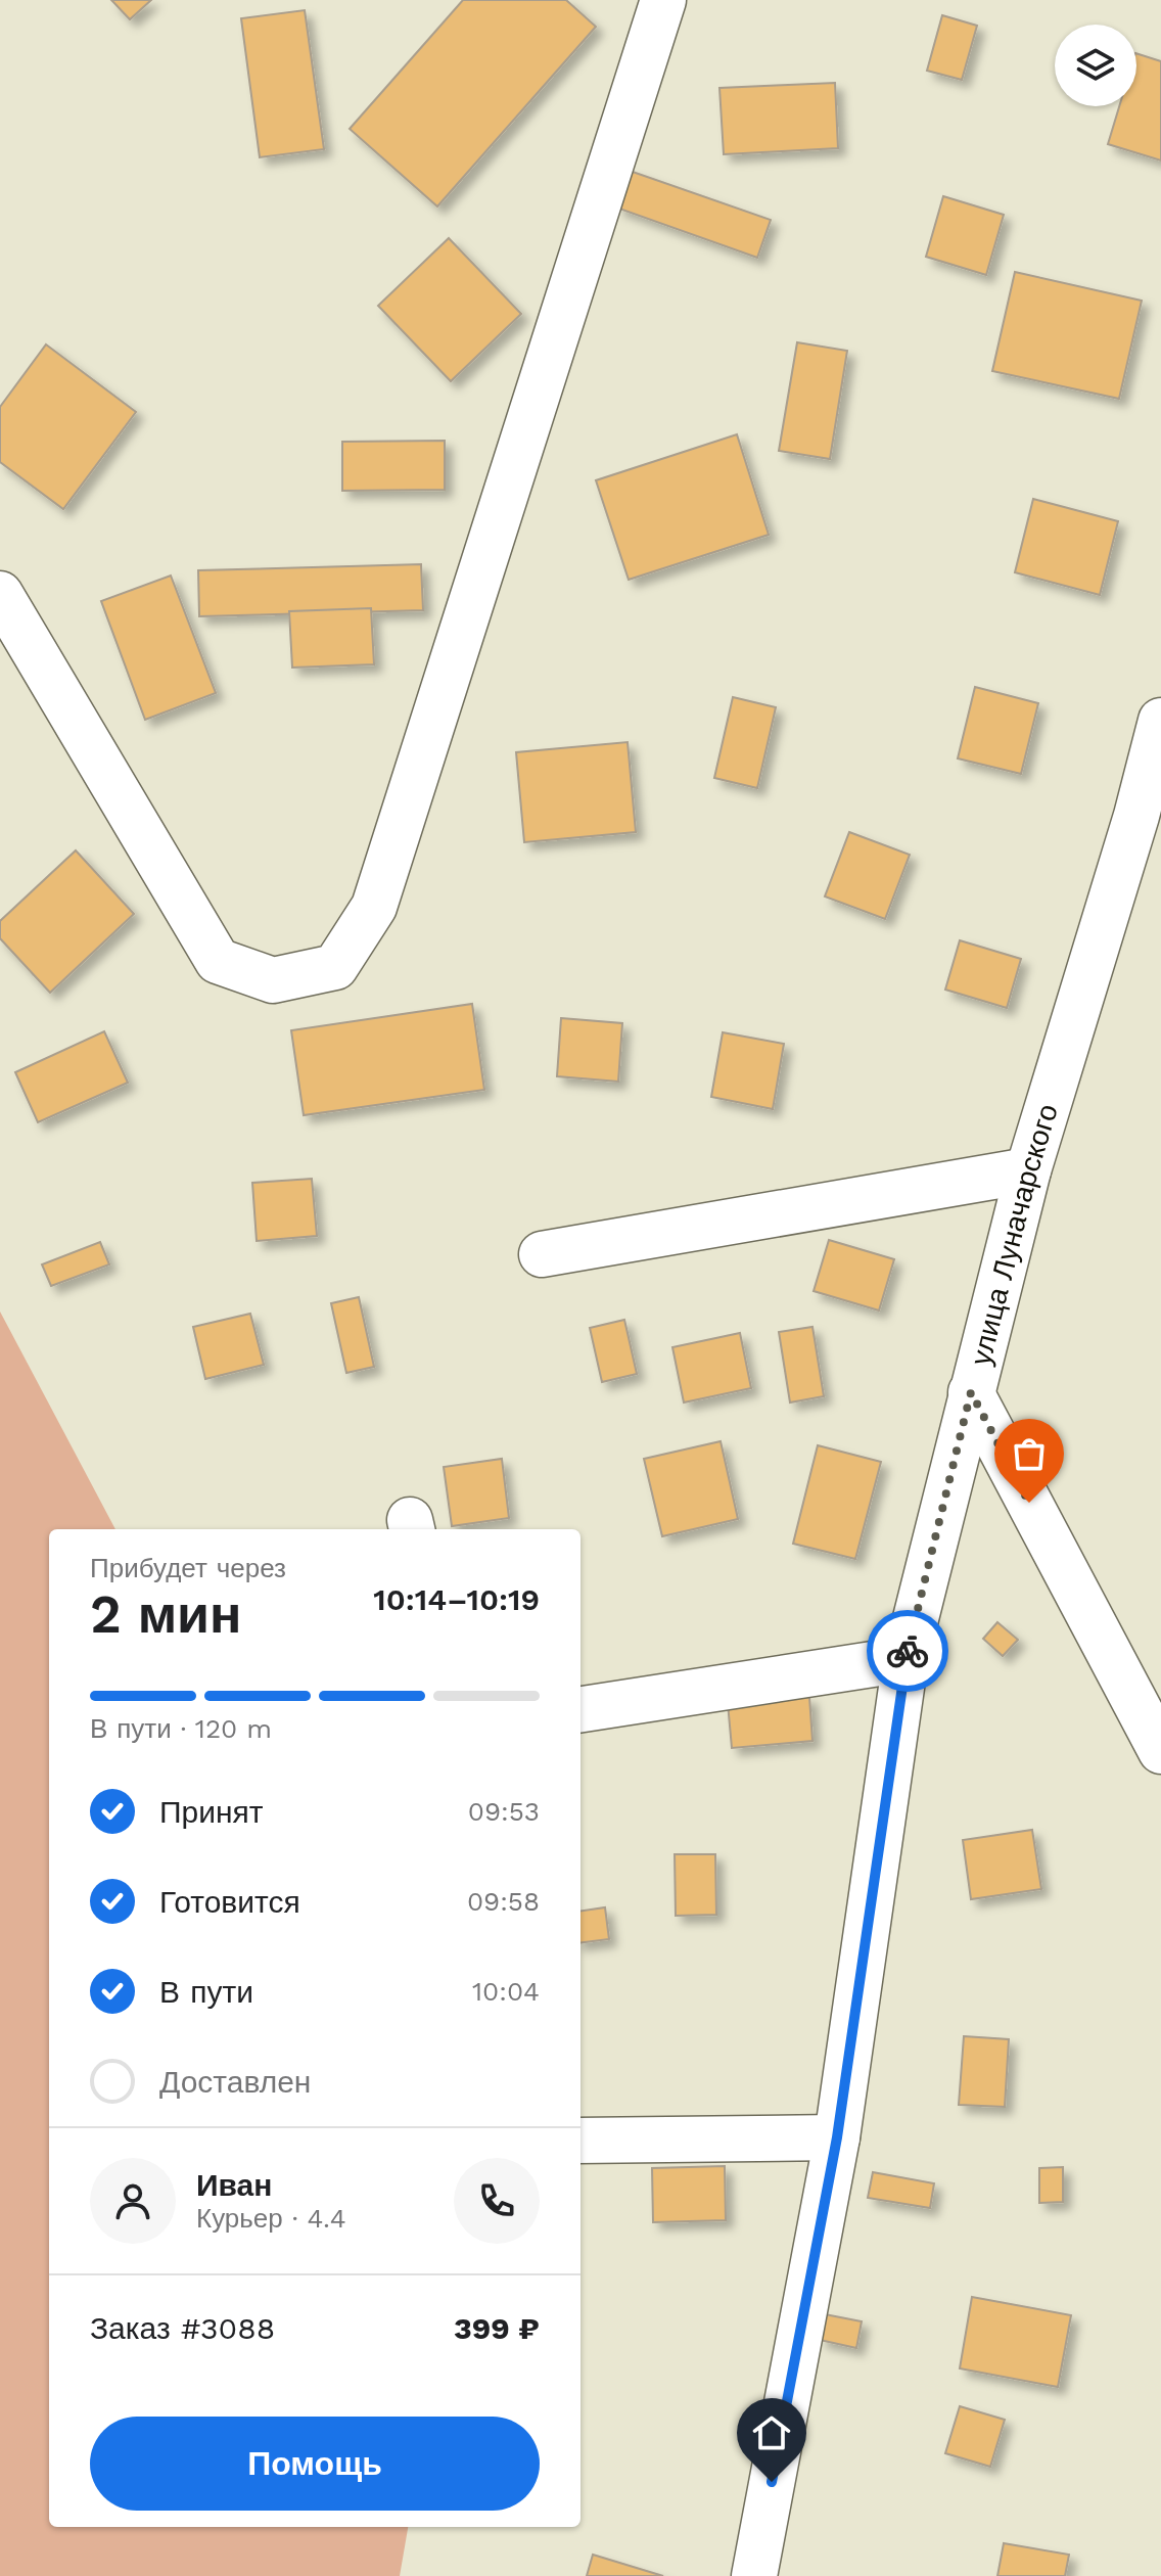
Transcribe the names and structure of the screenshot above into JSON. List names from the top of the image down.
{
  "streets": {
    "street": ["улица Луначарского"]
  },
  "page": {
    "heading": ["2 мин", "Прибудет через", "10:14–10:19"],
    "panel": [
      "Иван",
      "Курьер · 4.4",
      "Заказ #3088",
      "399 ₽"
    ],
    "bar": "В пути · 120 m",
    "list": [
      ["Принят", "09:53"],
      ["Готовится", "09:58"],
      ["В пути", "10:04"],
      "Доставлен"
    ],
    "buttons": "Помощь"
  }
}
